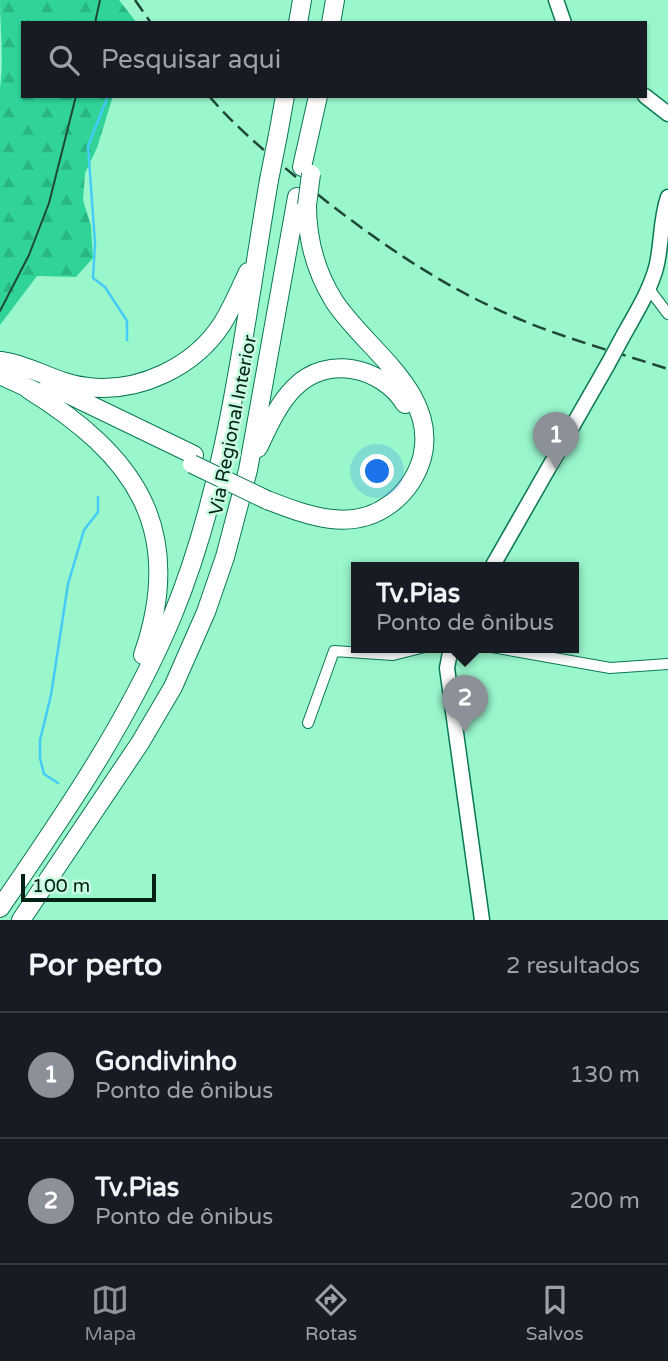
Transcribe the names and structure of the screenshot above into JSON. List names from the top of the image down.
{
  "streets": {
    "highway": ["Via Regional Interior"]
  },
  "scale_bar": "100 m",
  "page": {
    "search": "Pesquisar aqui",
    "pins": ["1", "2"],
    "popup": ["Tv.Pias", "Ponto de ônibus"],
    "scale": "100 m",
    "heading": ["Por perto", "2 resultados"],
    "list": [
      {
        "mark": "1",
        "name": "Gondivinho",
        "note": "Ponto de ônibus",
        "value": "130 m"
      },
      {
        "mark": "2",
        "name": "Tv.Pias",
        "note": "Ponto de ônibus",
        "value": "200 m"
      }
    ],
    "nav": ["Mapa", "Rotas", "Salvos"]
  }
}
